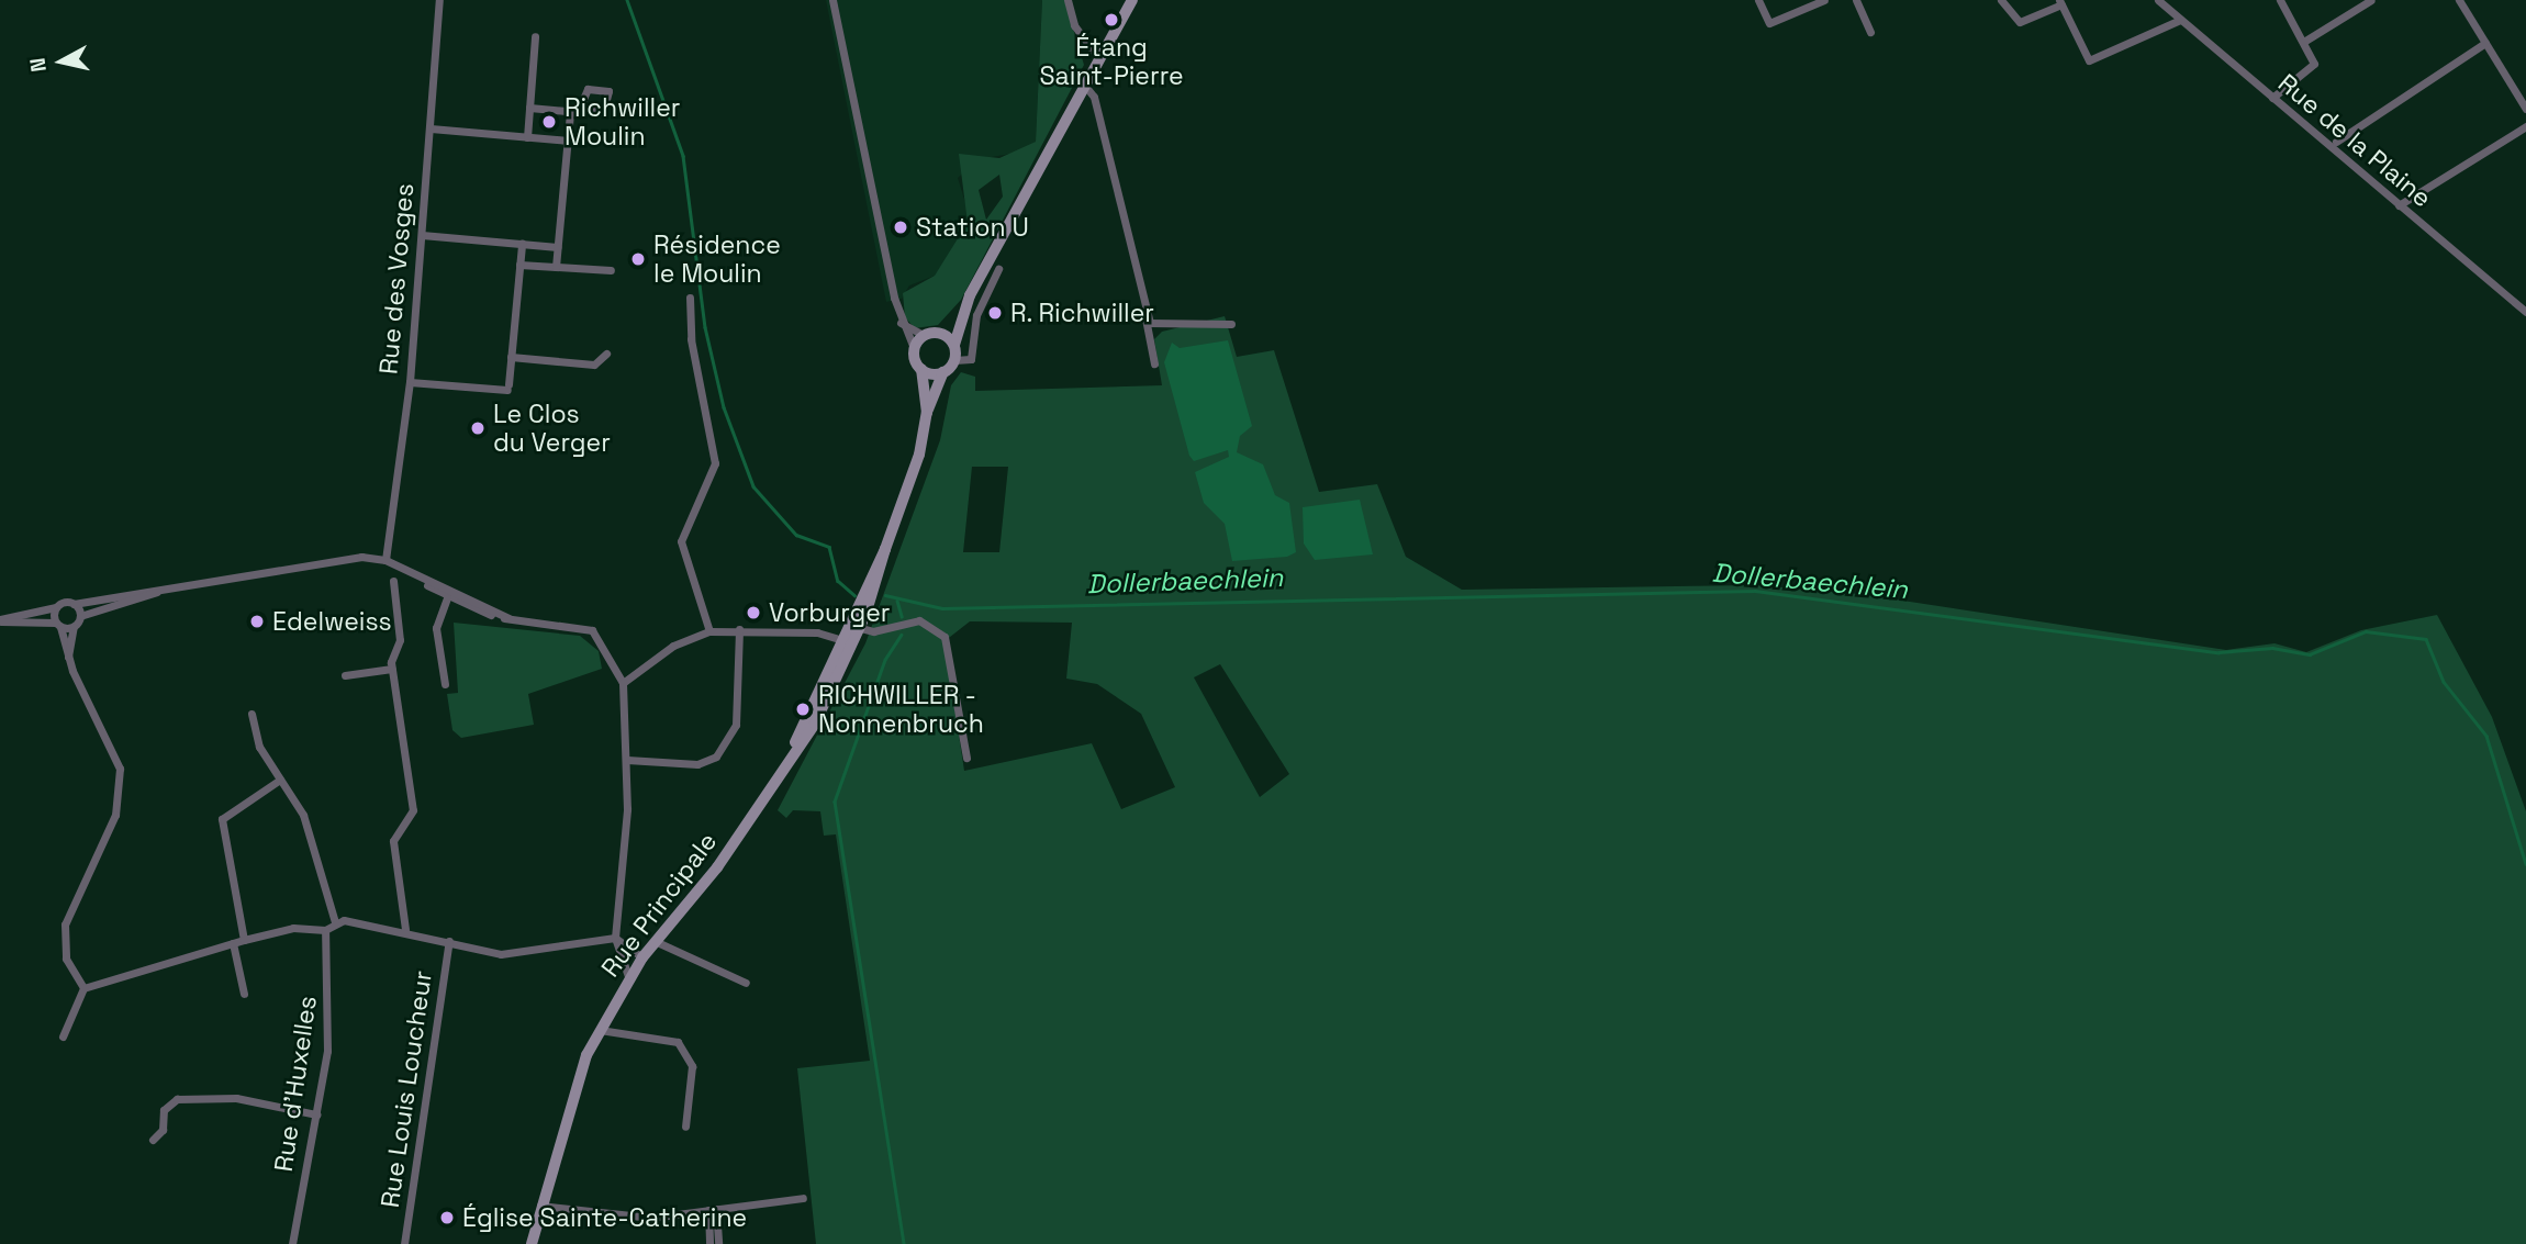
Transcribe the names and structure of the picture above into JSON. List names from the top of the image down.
{
  "streets": {
    "main road": ["Rue Principale"],
    "street": [
      "Rue de la Plaine",
      "Rue des Vosges",
      "Rue d'Huxelles",
      "Rue Louis Loucheur"
    ]
  },
  "water": ["Dollerbaechlein"],
  "places": [
    "Étang Saint-Pierre",
    "Richwiller Moulin",
    "Station U",
    "Résidence le Moulin",
    "R. Richwiller",
    "Le Clos du Verger",
    "Vorburger",
    "Edelweiss",
    "RICHWILLER - Nonnenbruch",
    "Église Sainte-Catherine"
  ],
  "north": "left"
}
